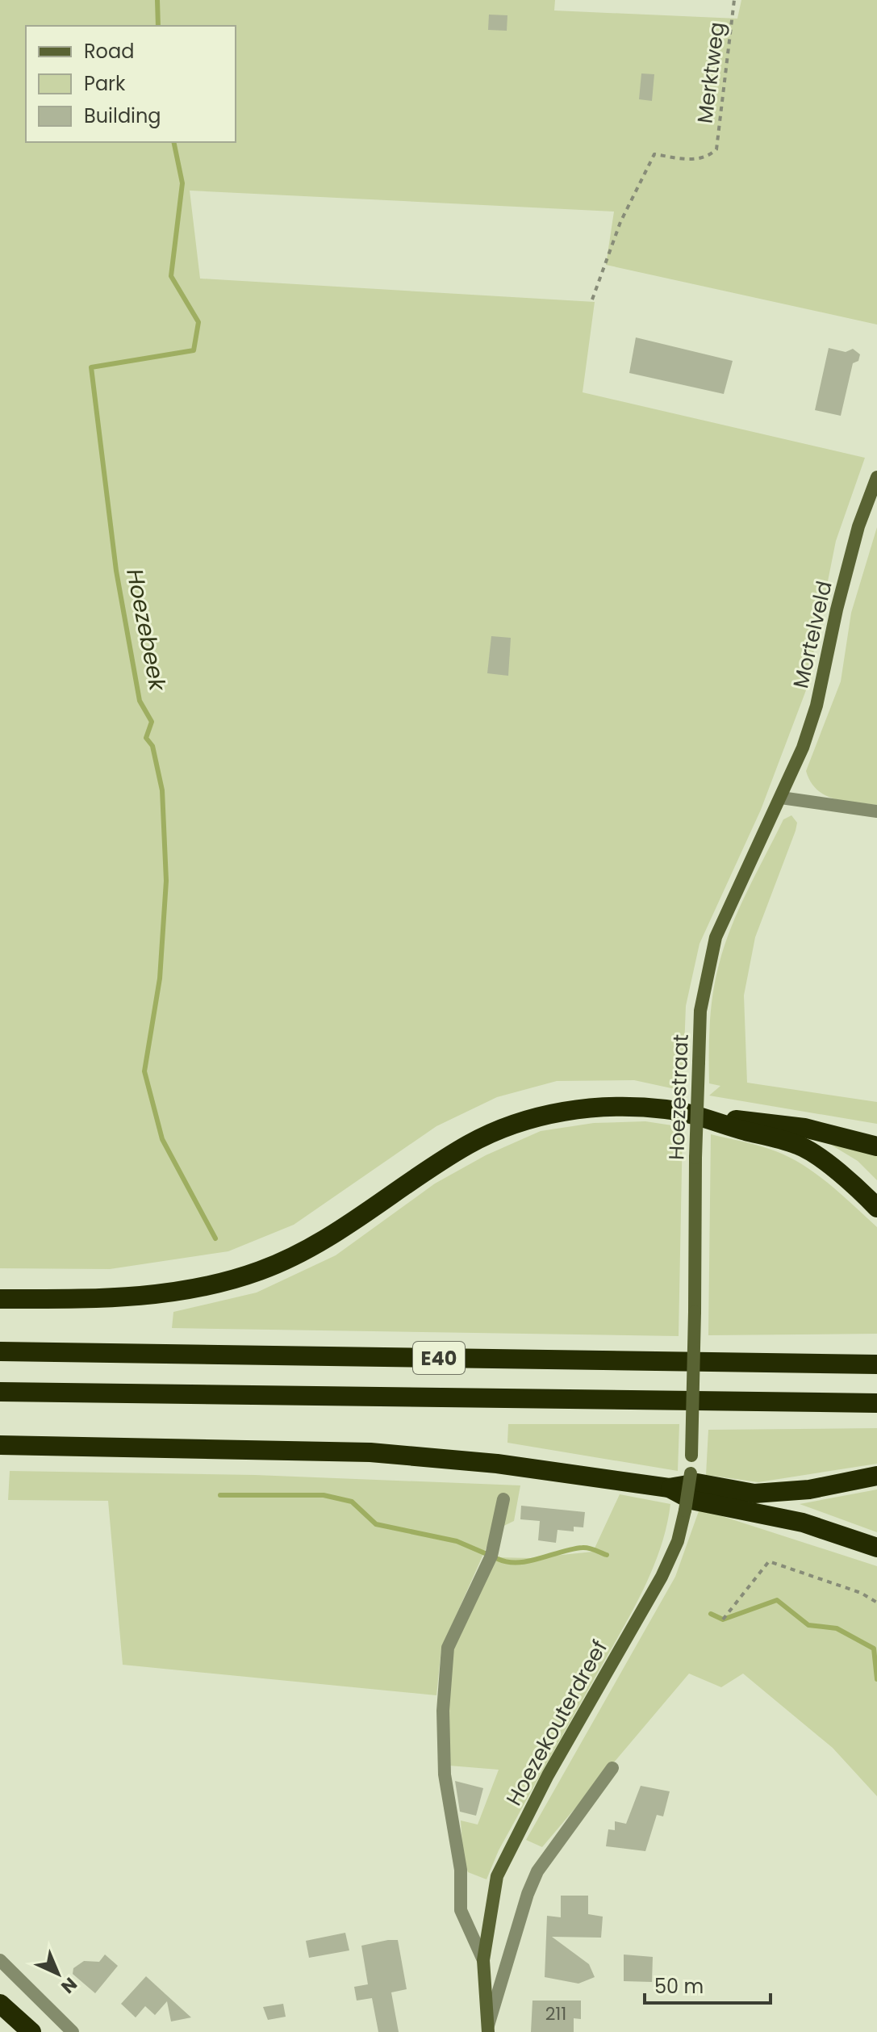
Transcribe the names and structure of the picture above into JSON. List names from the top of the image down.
{
  "streets": {
    "highway": ["E40"],
    "street": ["Mortelveld", "Hoezestraat", "Hoezekouterdreef"],
    "path": ["Merktweg"]
  },
  "crossings": [
    ["Mortelveld", "Hoezestraat"],
    ["Hoezestraat", "Hoezekouterdreef"]
  ],
  "water": ["Hoezebeek"],
  "house_numbers": ["211"],
  "legend": ["Road", "Park", "Building"],
  "scale_bar": "50 m",
  "north": "bottom right"
}
